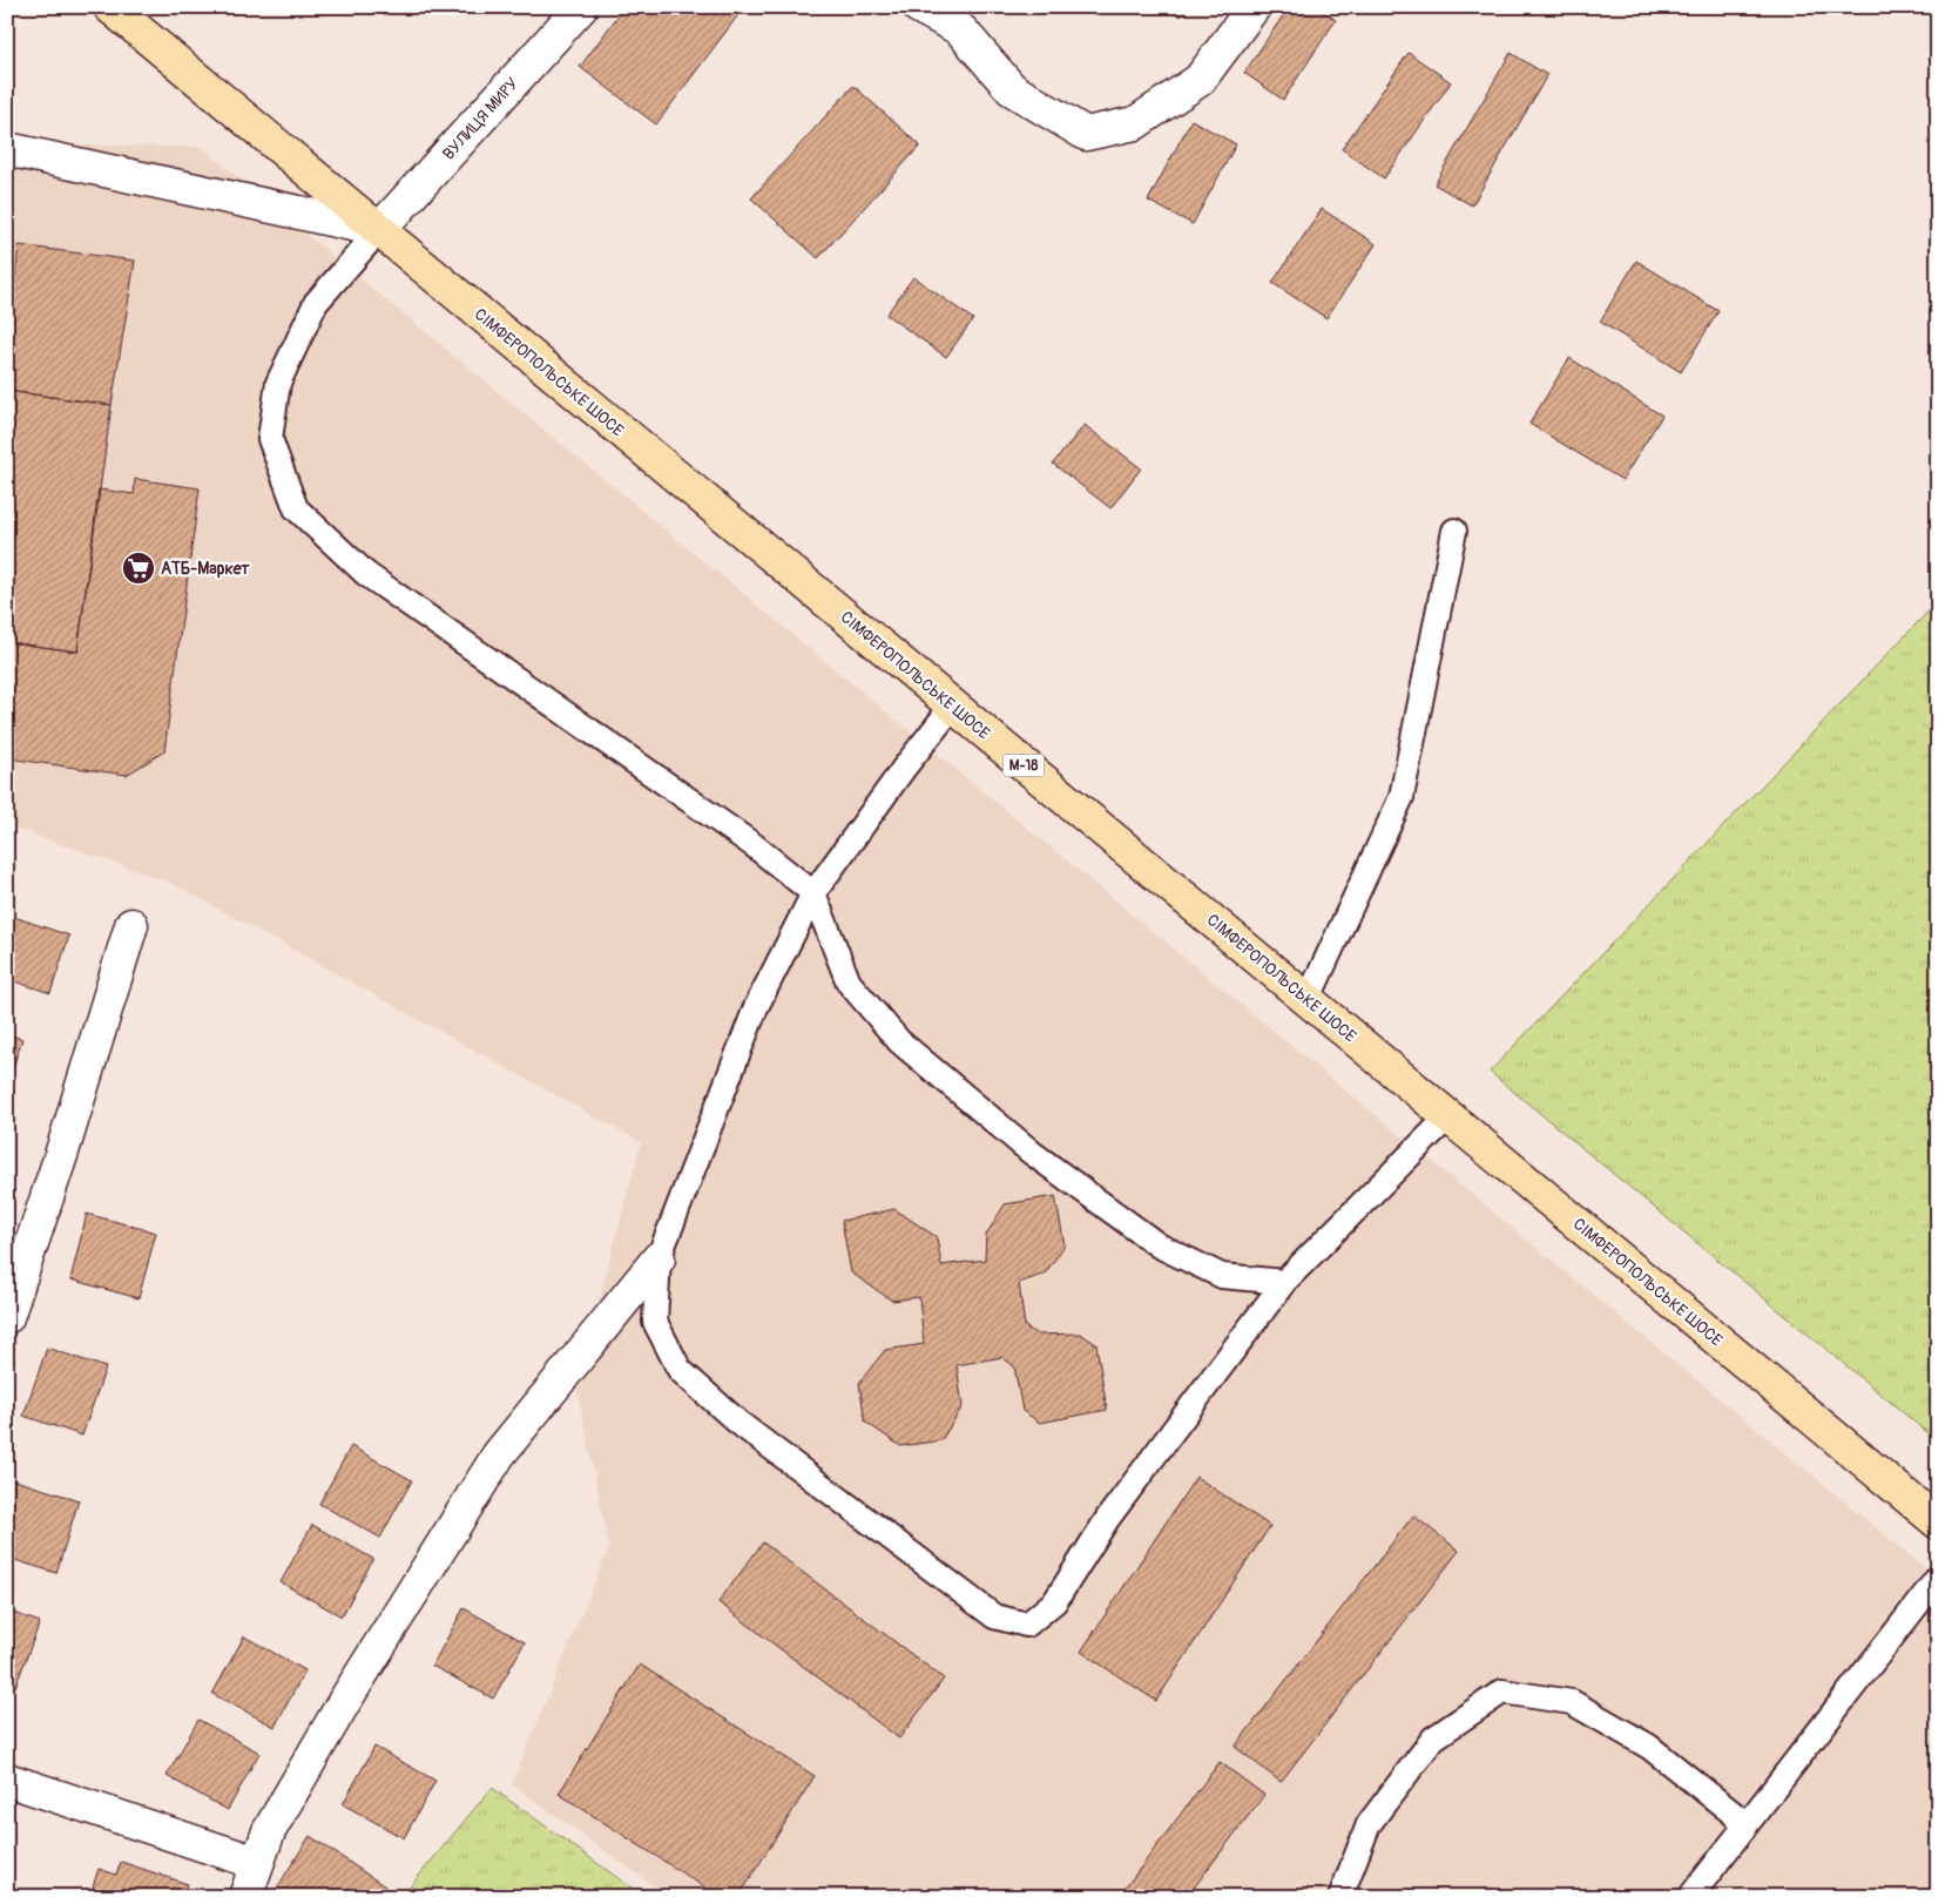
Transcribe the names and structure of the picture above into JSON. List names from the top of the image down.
{
  "streets": {
    "highway": ["СІМФЕРОПОЛЬСЬКЕ ШОСЕ", "М-18"],
    "street": ["ВУЛИЦЯ МИРУ"]
  },
  "crossings": [
    ["ВУЛИЦЯ МИРУ", "СІМФЕРОПОЛЬСЬКЕ ШОСЕ"]
  ],
  "places": {
    "supermarket": ["АТБ-Маркет"]
  }
}
